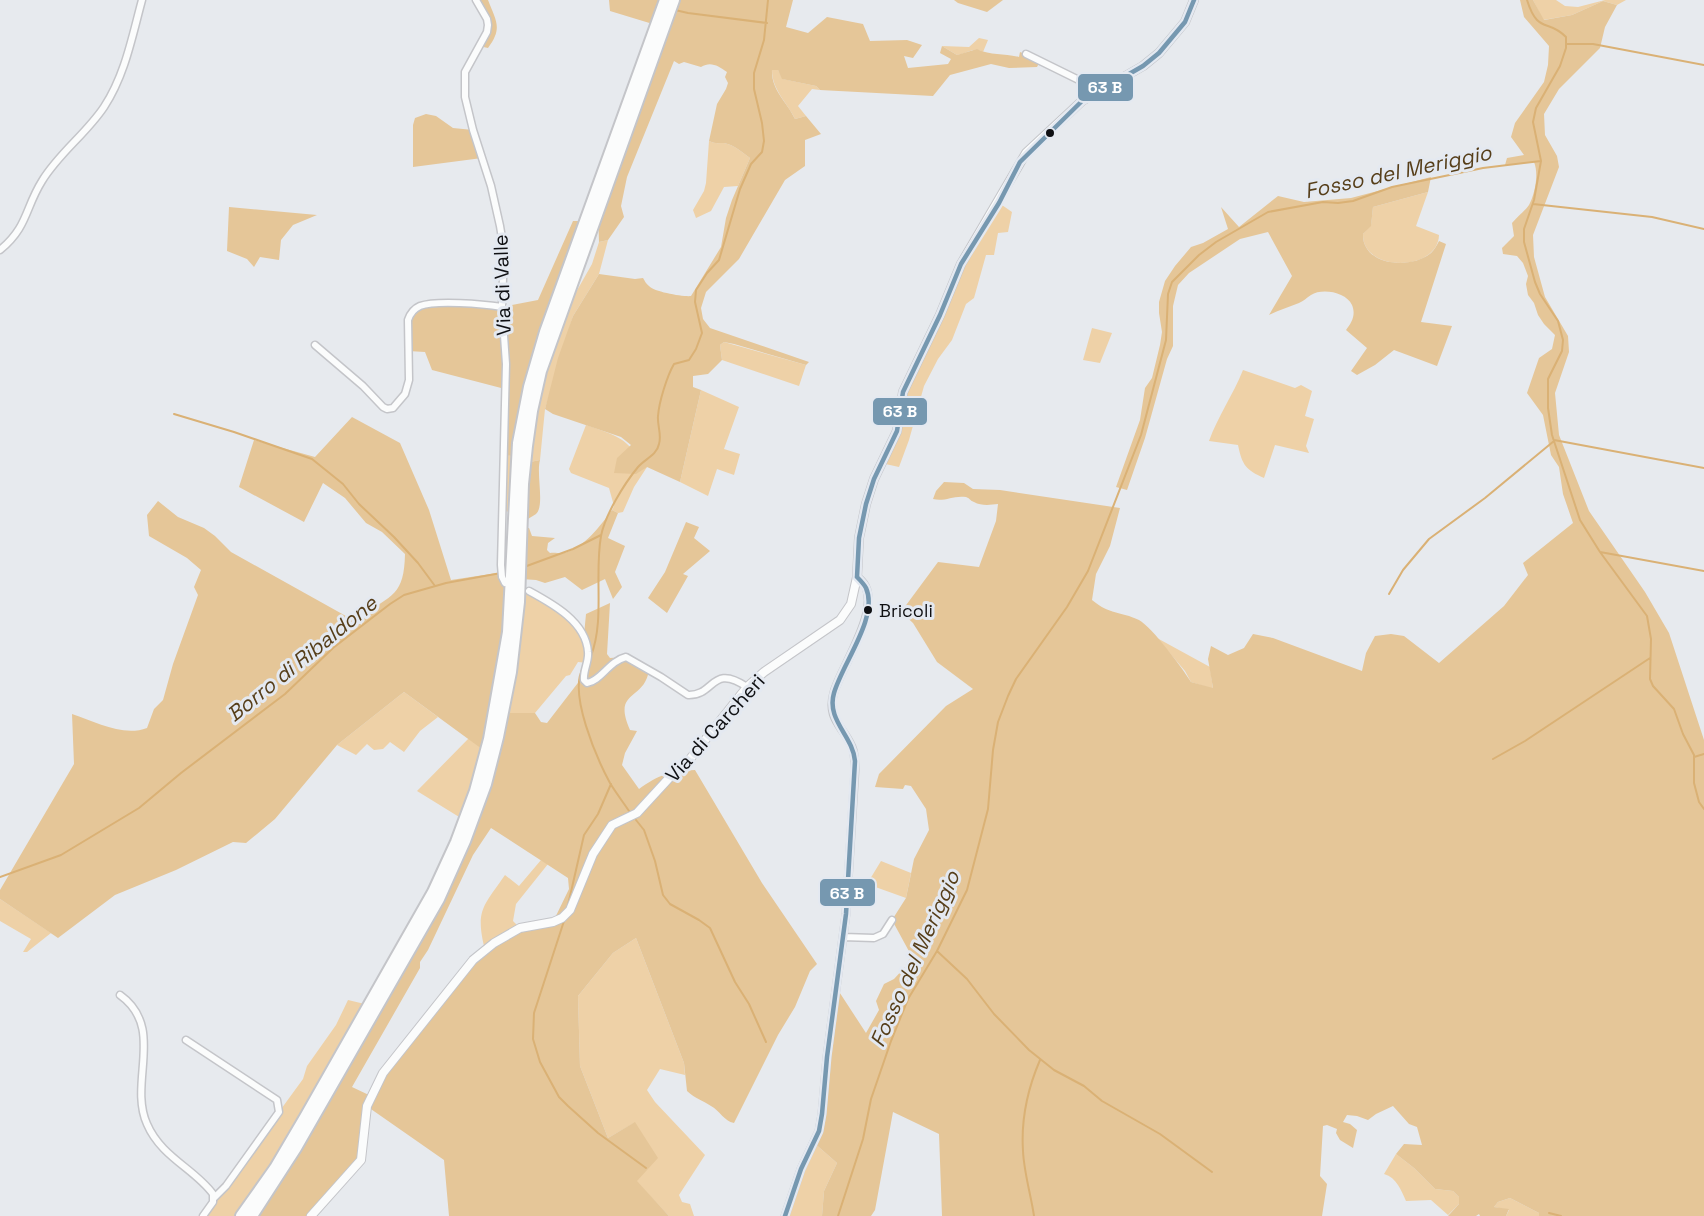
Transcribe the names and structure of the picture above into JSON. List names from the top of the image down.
{
  "streets": {
    "street": ["Via di Valle", "Via di Carcheri"]
  },
  "water": ["Fosso del Meriggio", "Borro di Ribaldone"],
  "places": ["Bricoli"]
}
